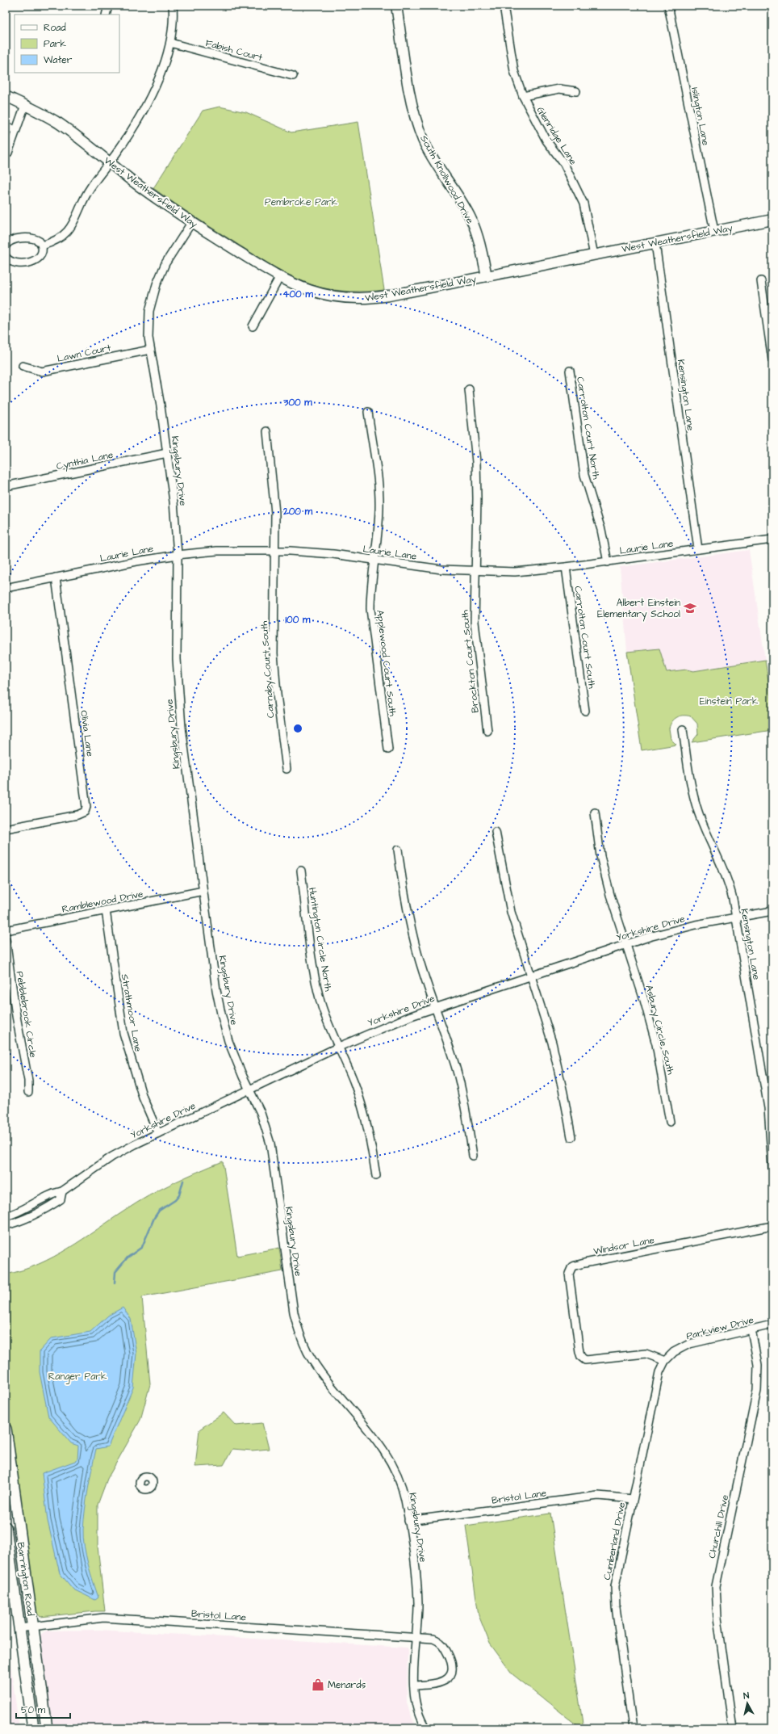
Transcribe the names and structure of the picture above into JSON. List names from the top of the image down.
{
  "streets": {
    "main road": ["Barrington Road"],
    "street": [
      "Fabish Court",
      "Islington Lane",
      "Glenridge Lane",
      "South Knollwood Drive",
      "West Weathersfield Way",
      "Lawn Court",
      "Kensington Lane",
      "Carrolton Court North",
      "Cynthia Lane",
      "Kingsbury Drive",
      "Laurie Lane",
      "Carrolton Court South",
      "Brockton Court South",
      "Applewood Court South",
      "Carnaby Court South",
      "Olivia Lane",
      "Ramblewood Drive",
      "Yorkshire Drive",
      "Huntington Circle North",
      "Strathmoor Lane",
      "Pebblebrook Circle",
      "Asbury Circle South",
      "Windsor Lane",
      "Parkview Drive",
      "Bristol Lane",
      "Churchill Drive",
      "Cumberland Drive"
    ]
  },
  "crossings": [
    ["Islington Lane", "West Weathersfield Way"],
    ["Glenridge Lane", "West Weathersfield Way"],
    ["South Knollwood Drive", "West Weathersfield Way"],
    ["West Weathersfield Way", "Kensington Lane"],
    ["West Weathersfield Way", "Kingsbury Drive"],
    ["Lawn Court", "Kingsbury Drive"],
    ["Kensington Lane", "Laurie Lane"],
    ["Kensington Lane", "Yorkshire Drive"],
    ["Carrolton Court North", "Laurie Lane"],
    ["Cynthia Lane", "Kingsbury Drive"],
    ["Kingsbury Drive", "Laurie Lane"],
    ["Kingsbury Drive", "Ramblewood Drive"],
    ["Kingsbury Drive", "Yorkshire Drive"],
    ["Kingsbury Drive", "Bristol Lane"],
    ["Laurie Lane", "Carrolton Court South"],
    ["Laurie Lane", "Brockton Court South"],
    ["Laurie Lane", "Applewood Court South"],
    ["Laurie Lane", "Carnaby Court South"],
    ["Laurie Lane", "Olivia Lane"],
    ["Ramblewood Drive", "Strathmoor Lane"],
    ["Yorkshire Drive", "Huntington Circle North"],
    ["Yorkshire Drive", "Strathmoor Lane"],
    ["Yorkshire Drive", "Asbury Circle South"],
    ["Windsor Lane", "Parkview Drive"],
    ["Windsor Lane", "Cumberland Drive"],
    ["Parkview Drive", "Churchill Drive"],
    ["Parkview Drive", "Cumberland Drive"],
    ["Bristol Lane", "Cumberland Drive"],
    ["Bristol Lane", "Barrington Road"]
  ],
  "parks": ["Pembroke Park", "Einstein Park", "Ranger Park"],
  "places": {
    "school or university": ["Albert Einstein Elementary School"],
    "shop": ["Menards"]
  },
  "legend": ["Road", "Park", "Water"],
  "scale_bar": "50 m",
  "north": "top",
  "rings": [
    "400 m",
    "300 m",
    "200 m",
    "100 m"
  ]
}
